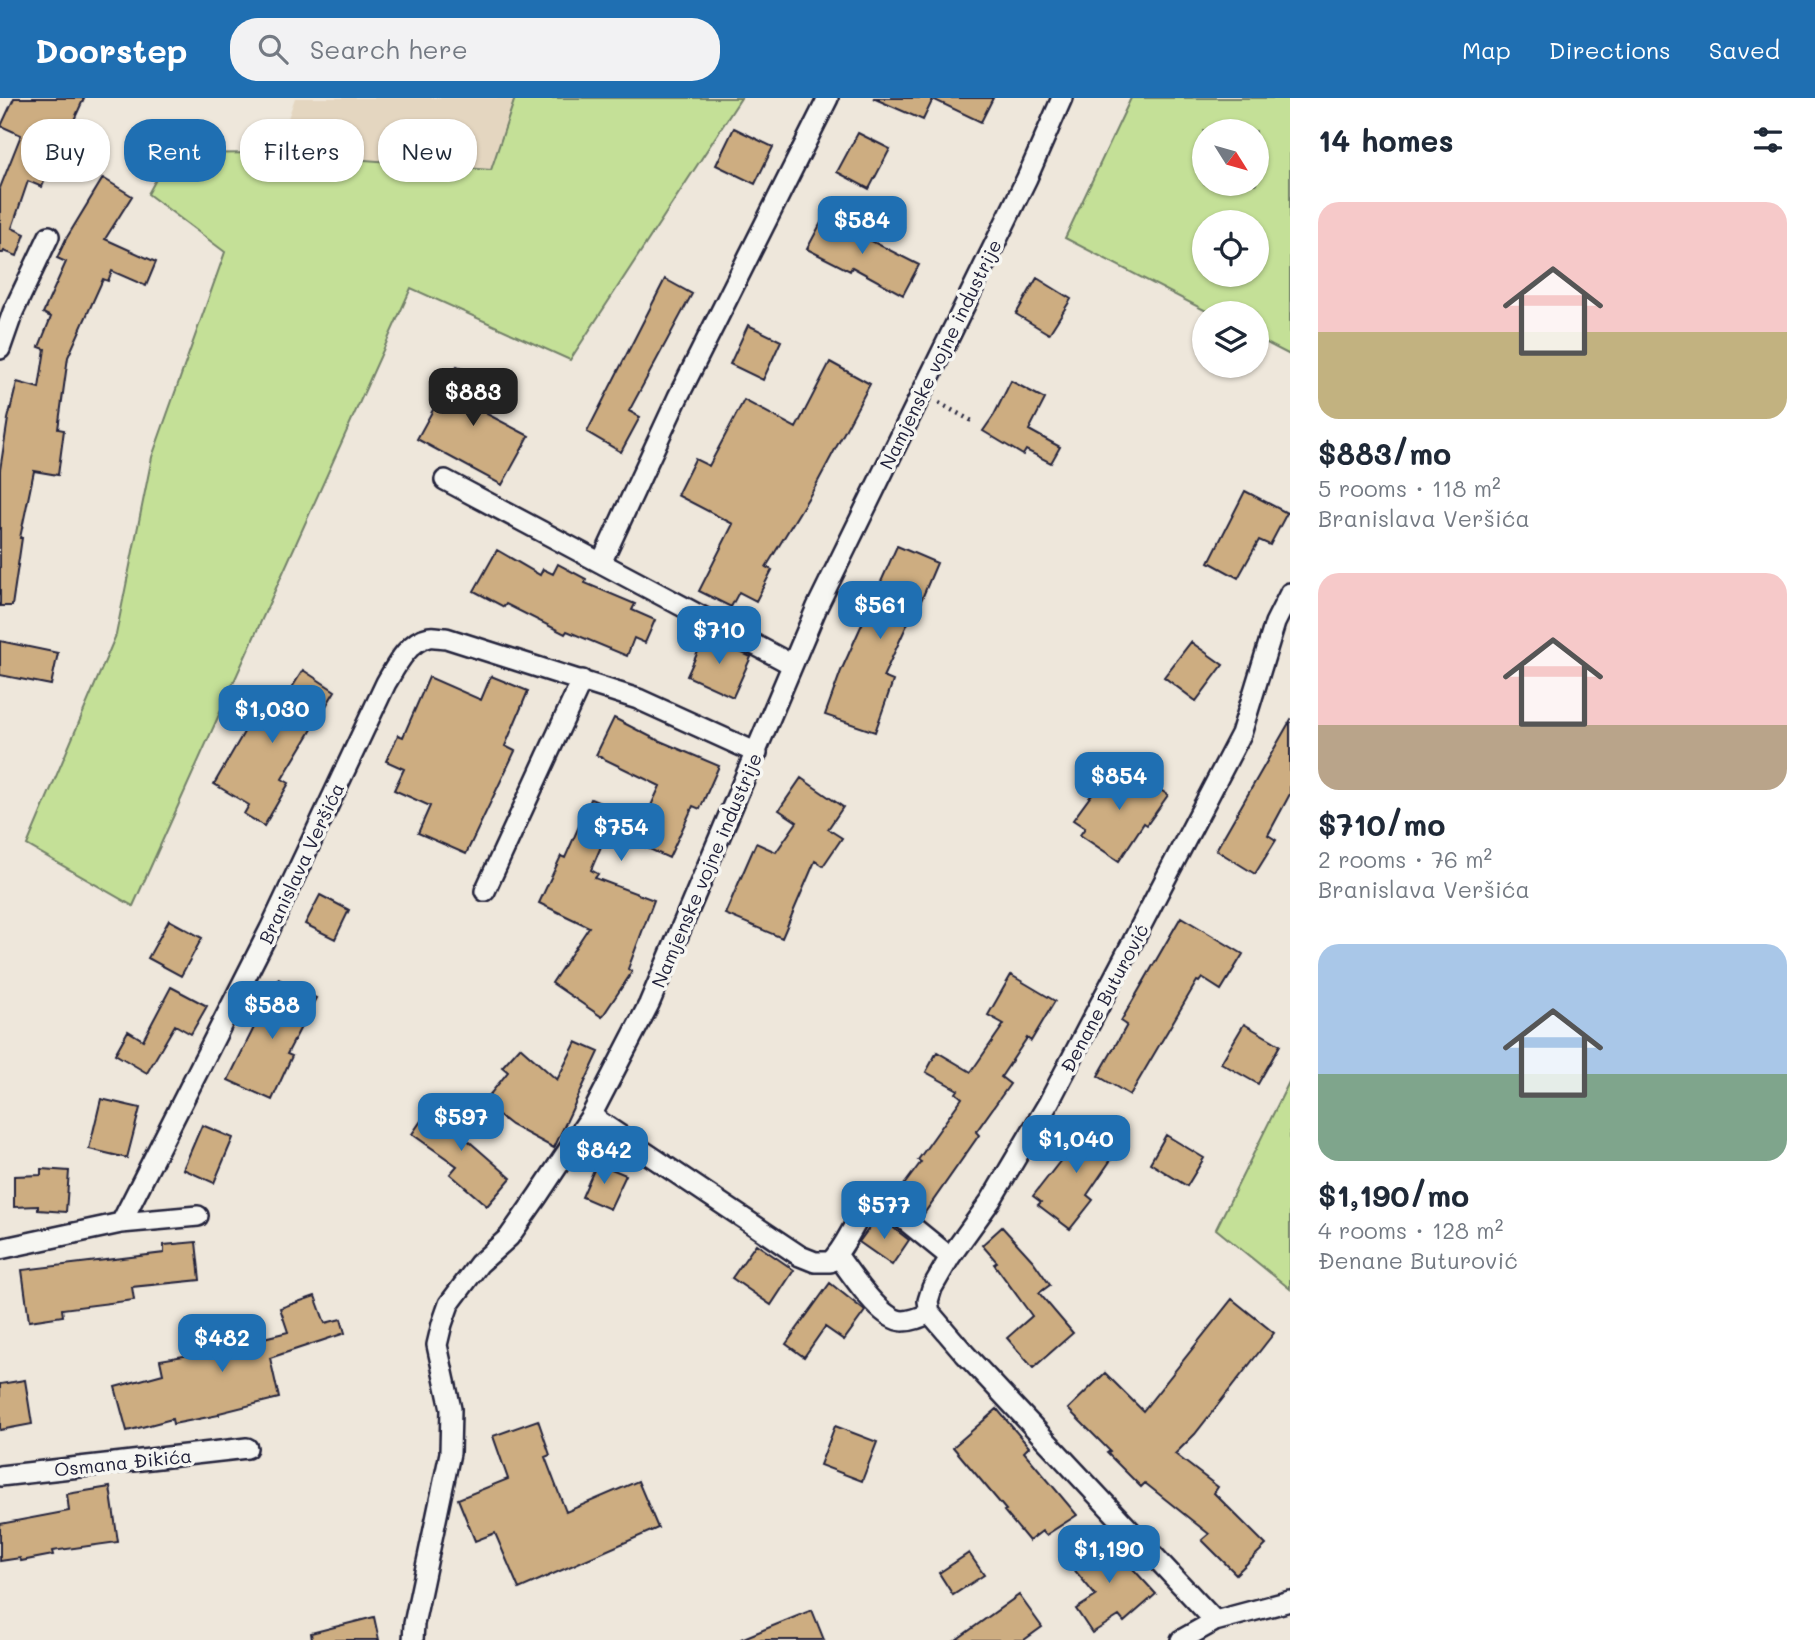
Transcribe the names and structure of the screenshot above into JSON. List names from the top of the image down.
{
  "streets": {
    "street": [
      "Namjenske vojne industrije",
      "Branislava Veršića",
      "Đenane Buturović",
      "Osmana Đikića"
    ]
  },
  "crossings": [
    ["Namjenske vojne industrije", "Branislava Veršića"]
  ],
  "north": "bottom right",
  "page": {
    "header": "Doorstep",
    "search": "Search here",
    "nav": ["Map", "Directions", "Saved"],
    "heading": "14 homes",
    "chip": [
      "Buy",
      "Rent",
      "Filters",
      "New"
    ],
    "list": [
      {
        "name": "$883/mo",
        "note": "5 rooms · 118 m² · Branislava Veršića"
      },
      {
        "name": "$710/mo",
        "note": "2 rooms · 76 m² · Branislava Veršića"
      },
      {
        "name": "$1,190/mo",
        "note": "4 rooms · 128 m² · Đenane Buturović"
      }
    ],
    "price": [
      "$584",
      "$883",
      "$561",
      "$710",
      "$1,030",
      "$854",
      "$754",
      "$588",
      "$597",
      "$1,040",
      "$842",
      "$577",
      "$482",
      "$1,190"
    ]
  }
}
